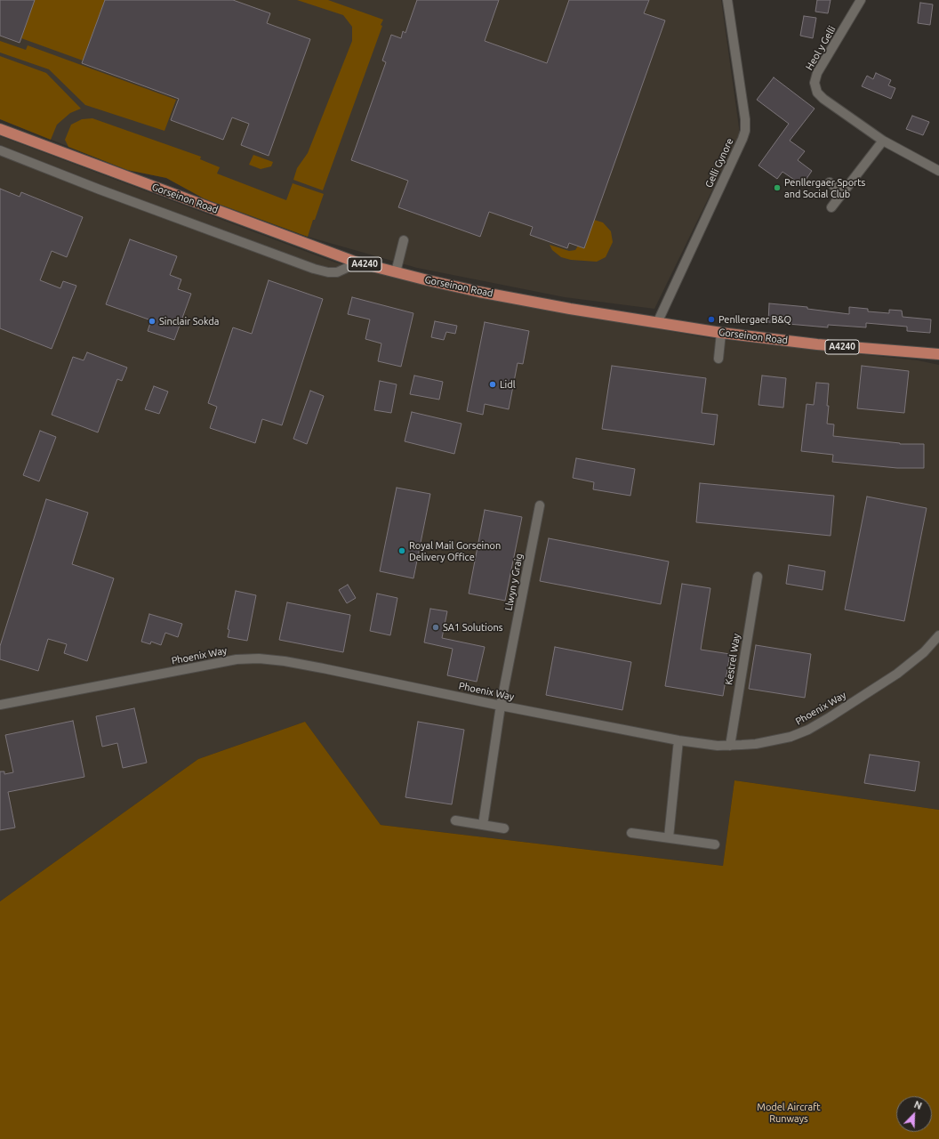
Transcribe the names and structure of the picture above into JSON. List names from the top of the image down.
{
  "streets": {
    "main road": ["Gorseinon Road", "A4240"],
    "street": [
      "Heol y Gelli",
      "Gelli Gynore",
      "Llwyn y Graig",
      "Phoenix Way",
      "Kestrel Way"
    ]
  },
  "crossings": [
    ["Gelli Gynore", "Gorseinon Road"],
    ["Llwyn y Graig", "Phoenix Way"],
    ["Phoenix Way", "Kestrel Way"]
  ],
  "parks": ["Model Aircraft Runways"],
  "places": [
    "Penllergaer Sports and Social Club",
    "Penllergaer B&Q",
    "Sinclair Sokda",
    "Lidl",
    "Royal Mail Gorseinon Delivery Office",
    "SA1 Solutions"
  ],
  "north": "top right"
}
